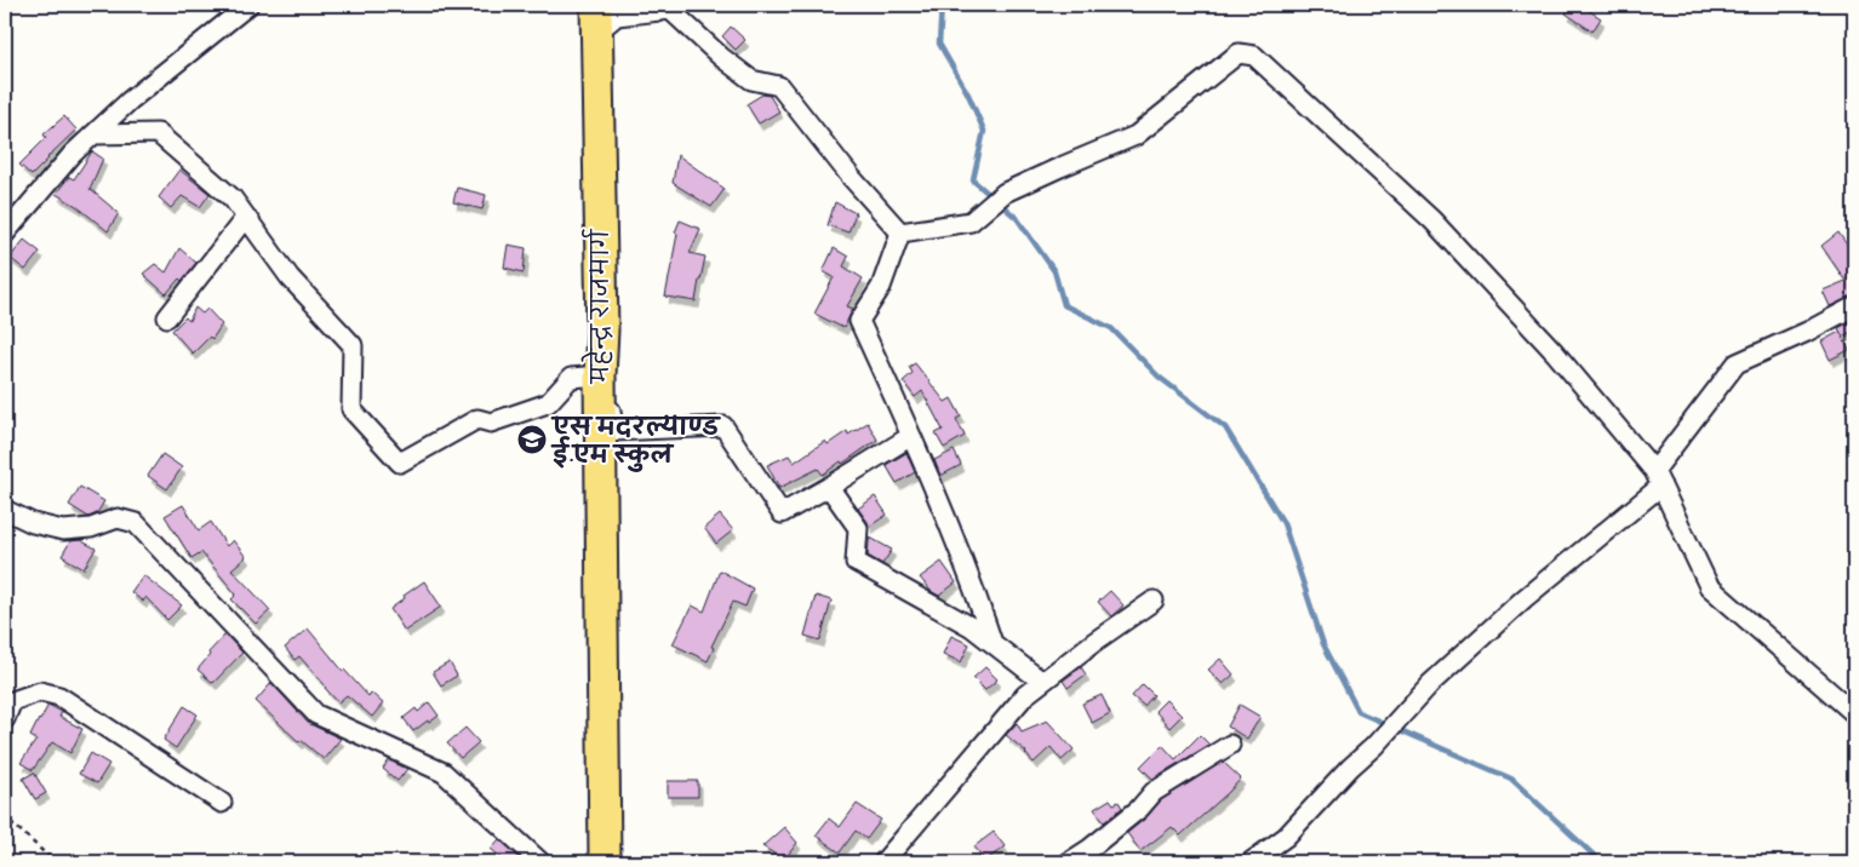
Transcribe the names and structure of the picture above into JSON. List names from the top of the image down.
{
  "streets": {
    "highway": ["महेन्द्र राजमार्ग"]
  },
  "places": {
    "school or university": ["एस मदरल्याण्ड ई.एम स्कुल"]
  }
}
